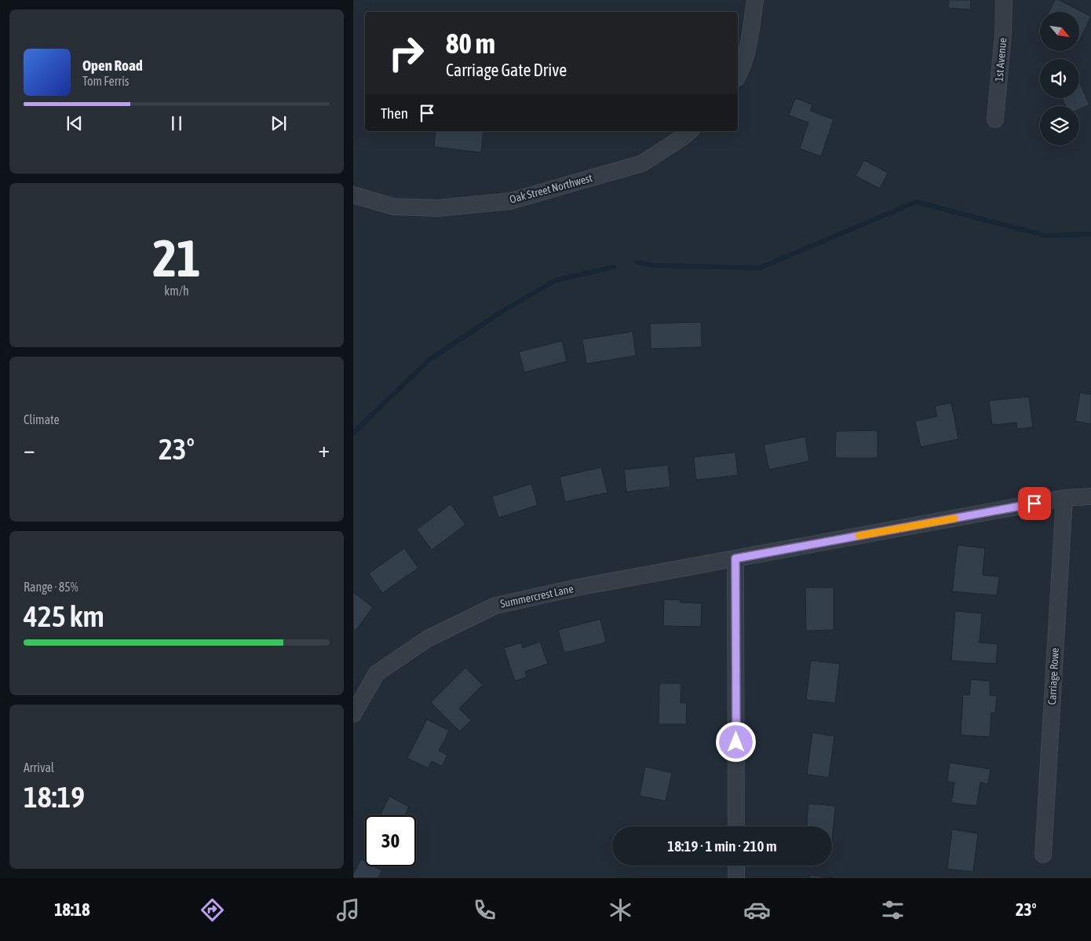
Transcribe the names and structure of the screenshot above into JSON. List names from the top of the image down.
{
  "streets": {
    "street": [
      "1st Avenue",
      "Oak Street Northwest",
      "Summercrest Lane",
      "Carriage Rowe"
    ]
  },
  "crossings": [
    ["Summercrest Lane", "Carriage Rowe"]
  ],
  "north": "bottom right",
  "page": {
    "turn": ["80 m", "Carriage Gate Drive"],
    "song": ["Open Road", "Tom Ferris"],
    "then": "Then",
    "tile": [
      ["21", "km/h"],
      "Climate",
      ["Range · 85%", "425 km"],
      ["Arrival", "18:19"]
    ],
    "heat": ["−", "23°", "+"],
    "limit": "30",
    "trip": "18:19 · 1 min · 210 m",
    "tabs": ["18:18", "23°"]
  }
}
